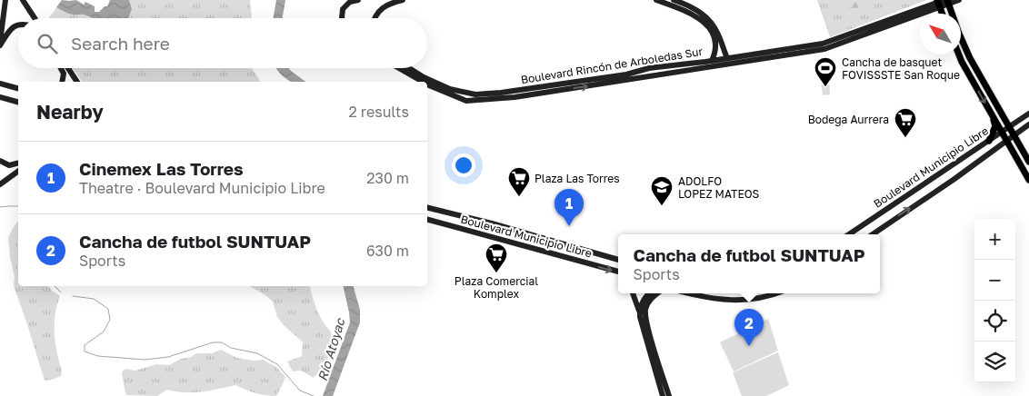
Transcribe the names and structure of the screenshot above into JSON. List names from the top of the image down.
{
  "streets": {
    "main road": ["Boulevard Rincón de Arboledas Sur", "Boulevard Municipio Libre"]
  },
  "water": ["Río Atoyac"],
  "places": {
    "sports": ["Cancha de basquet FOVISSSTE San Roque"],
    "supermarket": ["Bodega Aurrera", "Plaza Las Torres", "Plaza Comercial Komplex"],
    "school or university": ["ADOLFO LOPEZ MATEOS"]
  },
  "north": "top left",
  "page": {
    "search": "Search here",
    "heading": ["Nearby", "2 results"],
    "list": [
      {
        "mark": "1",
        "name": "Cinemex Las Torres",
        "note": "Theatre · Boulevard Municipio Libre",
        "value": "230 m"
      },
      {
        "mark": "2",
        "name": "Cancha de futbol SUNTUAP",
        "note": "Sports",
        "value": "630 m"
      }
    ],
    "pins": ["1", "2"],
    "map_buttons": ["+", "−"],
    "popup": ["Cancha de futbol SUNTUAP", "Sports"]
  }
}
